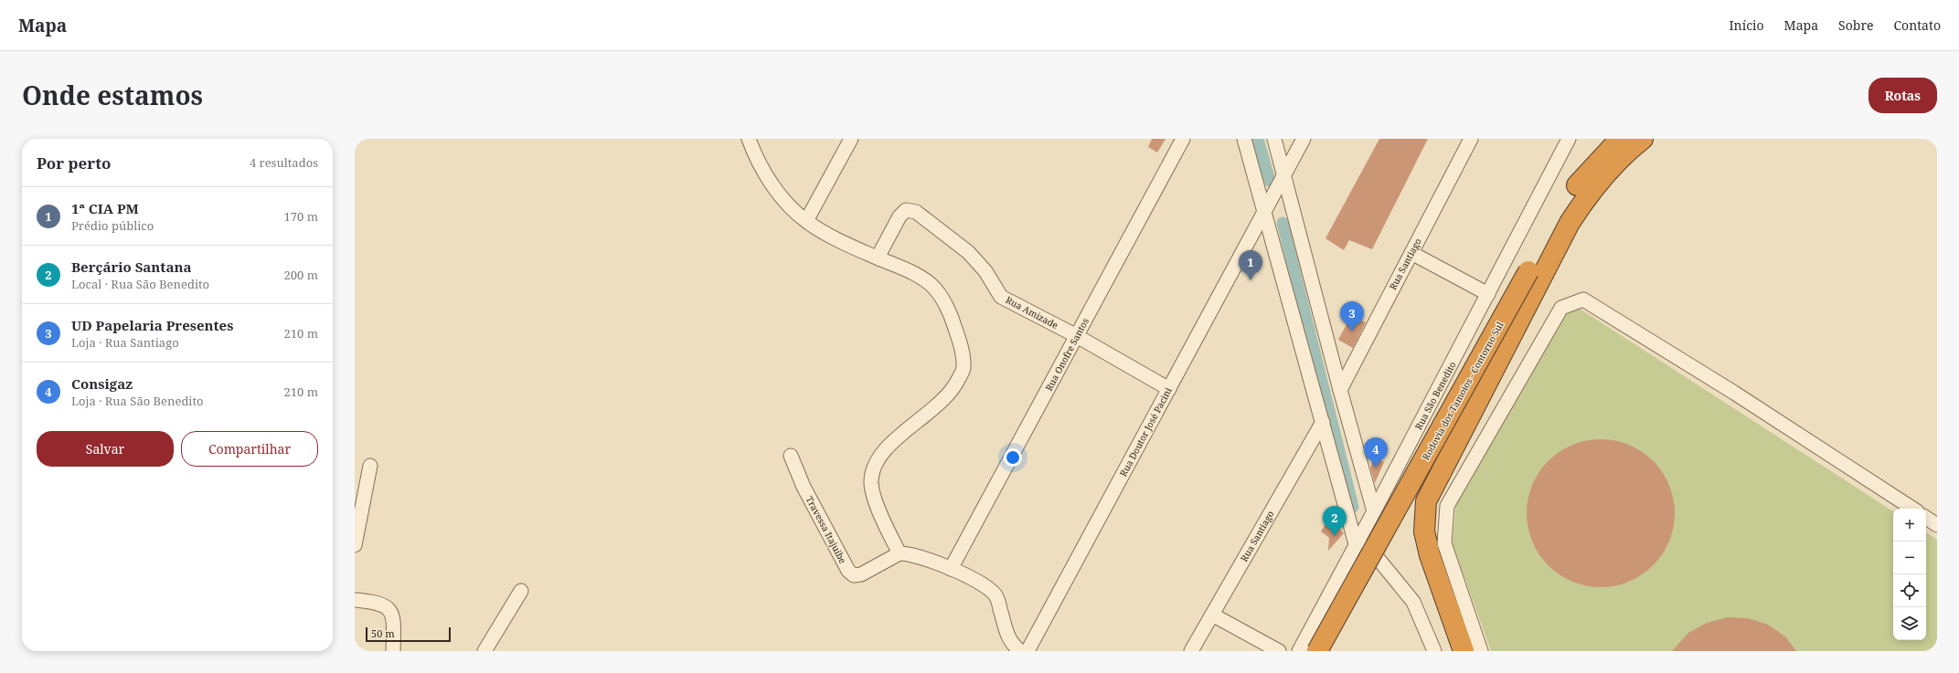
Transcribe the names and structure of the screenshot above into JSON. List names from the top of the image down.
{
  "streets": {
    "highway": ["Rodovia dos Tamoios - Contorno Sul"],
    "street": [
      "Rua Santiago",
      "Rua Amizade",
      "Rua Onofre Santos",
      "Rua São Benedito",
      "Rua Doutor José Pacini",
      "Travessa Itajuibe"
    ]
  },
  "crossings": [
    ["Rua Amizade", "Rua Onofre Santos"],
    ["Rua Amizade", "Rua Doutor José Pacini"]
  ],
  "scale_bar": "50 m",
  "page": {
    "header": "Mapa",
    "nav": [
      "Início",
      "Mapa",
      "Sobre",
      "Contato"
    ],
    "title": "Onde estamos",
    "buttons": [
      "Rotas",
      ["Salvar", "Compartilhar"]
    ],
    "heading": ["Por perto", "4 resultados"],
    "list": [
      {
        "mark": "1",
        "name": "1ª CIA PM",
        "note": "Prédio público",
        "value": "170 m"
      },
      {
        "mark": "2",
        "name": "Berçário Santana",
        "note": "Local · Rua São Benedito",
        "value": "200 m"
      },
      {
        "mark": "3",
        "name": "UD Papelaria Presentes",
        "note": "Loja · Rua Santiago",
        "value": "210 m"
      },
      {
        "mark": "4",
        "name": "Consigaz",
        "note": "Loja · Rua São Benedito",
        "value": "210 m"
      }
    ],
    "pins": [
      "1",
      "3",
      "4",
      "2"
    ],
    "map_buttons": ["+", "−"],
    "scale": "50 m"
  }
}
